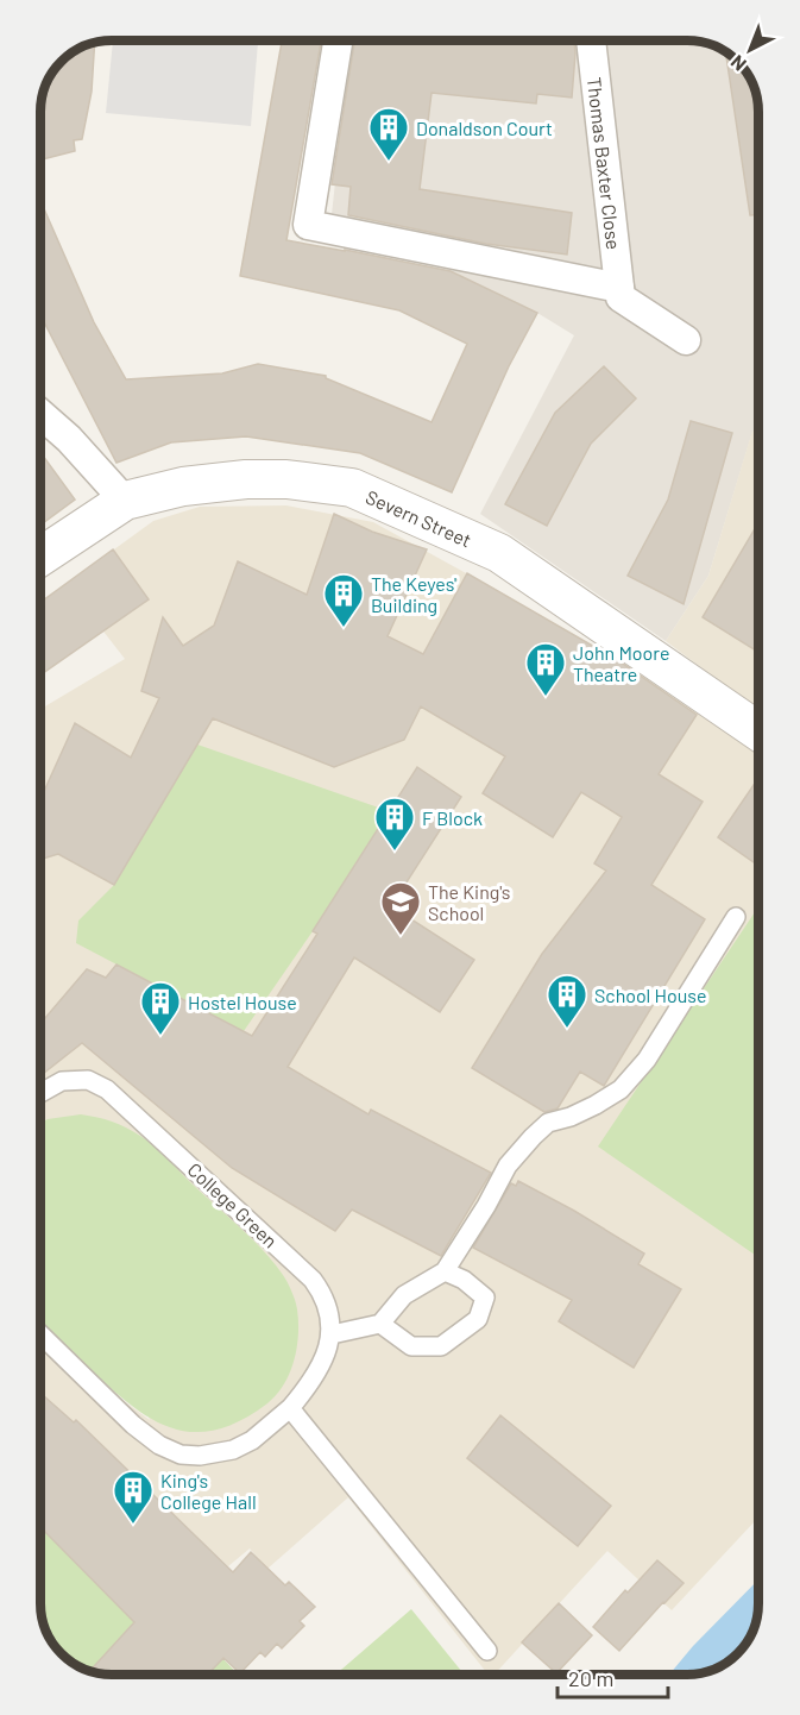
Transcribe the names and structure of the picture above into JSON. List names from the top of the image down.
{
  "streets": {
    "street": ["Thomas Baxter Close", "Severn Street"],
    "lane": ["College Green"]
  },
  "places": {
    "building": [
      "Donaldson Court",
      "The Keyes' Building",
      "John Moore Theatre",
      "F Block",
      "School House",
      "Hostel House",
      "King's College Hall"
    ],
    "school or university": ["The King's School"]
  },
  "scale_bar": "20 m",
  "north": "bottom left"
}
